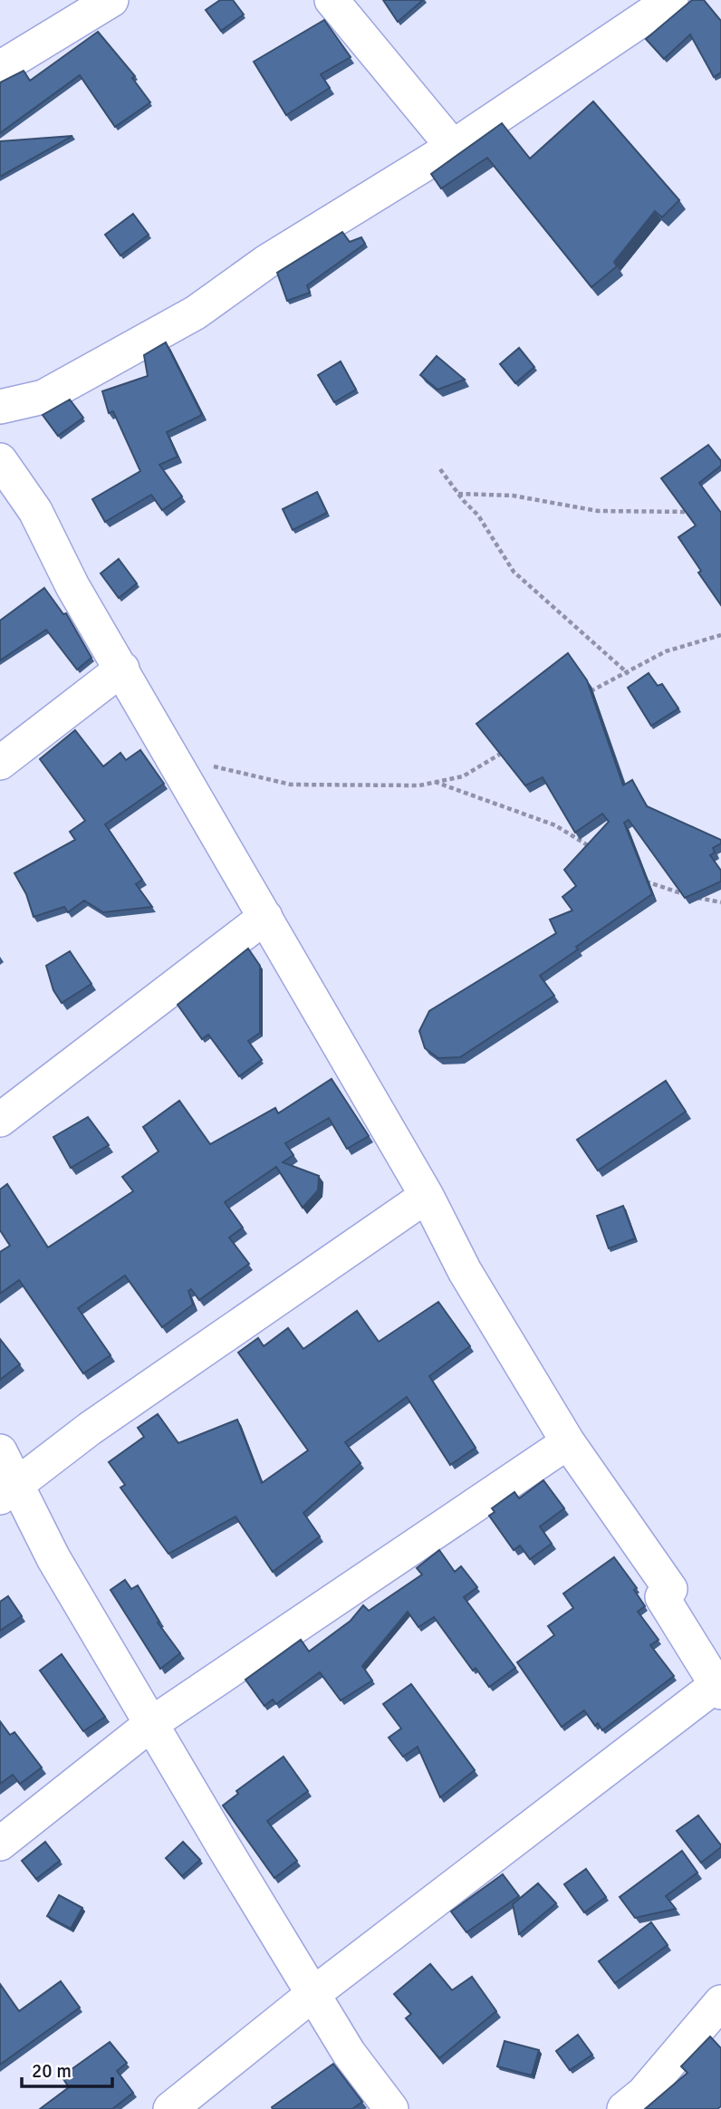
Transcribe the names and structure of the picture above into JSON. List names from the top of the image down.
{
  "scale_bar": "20 m"
}
